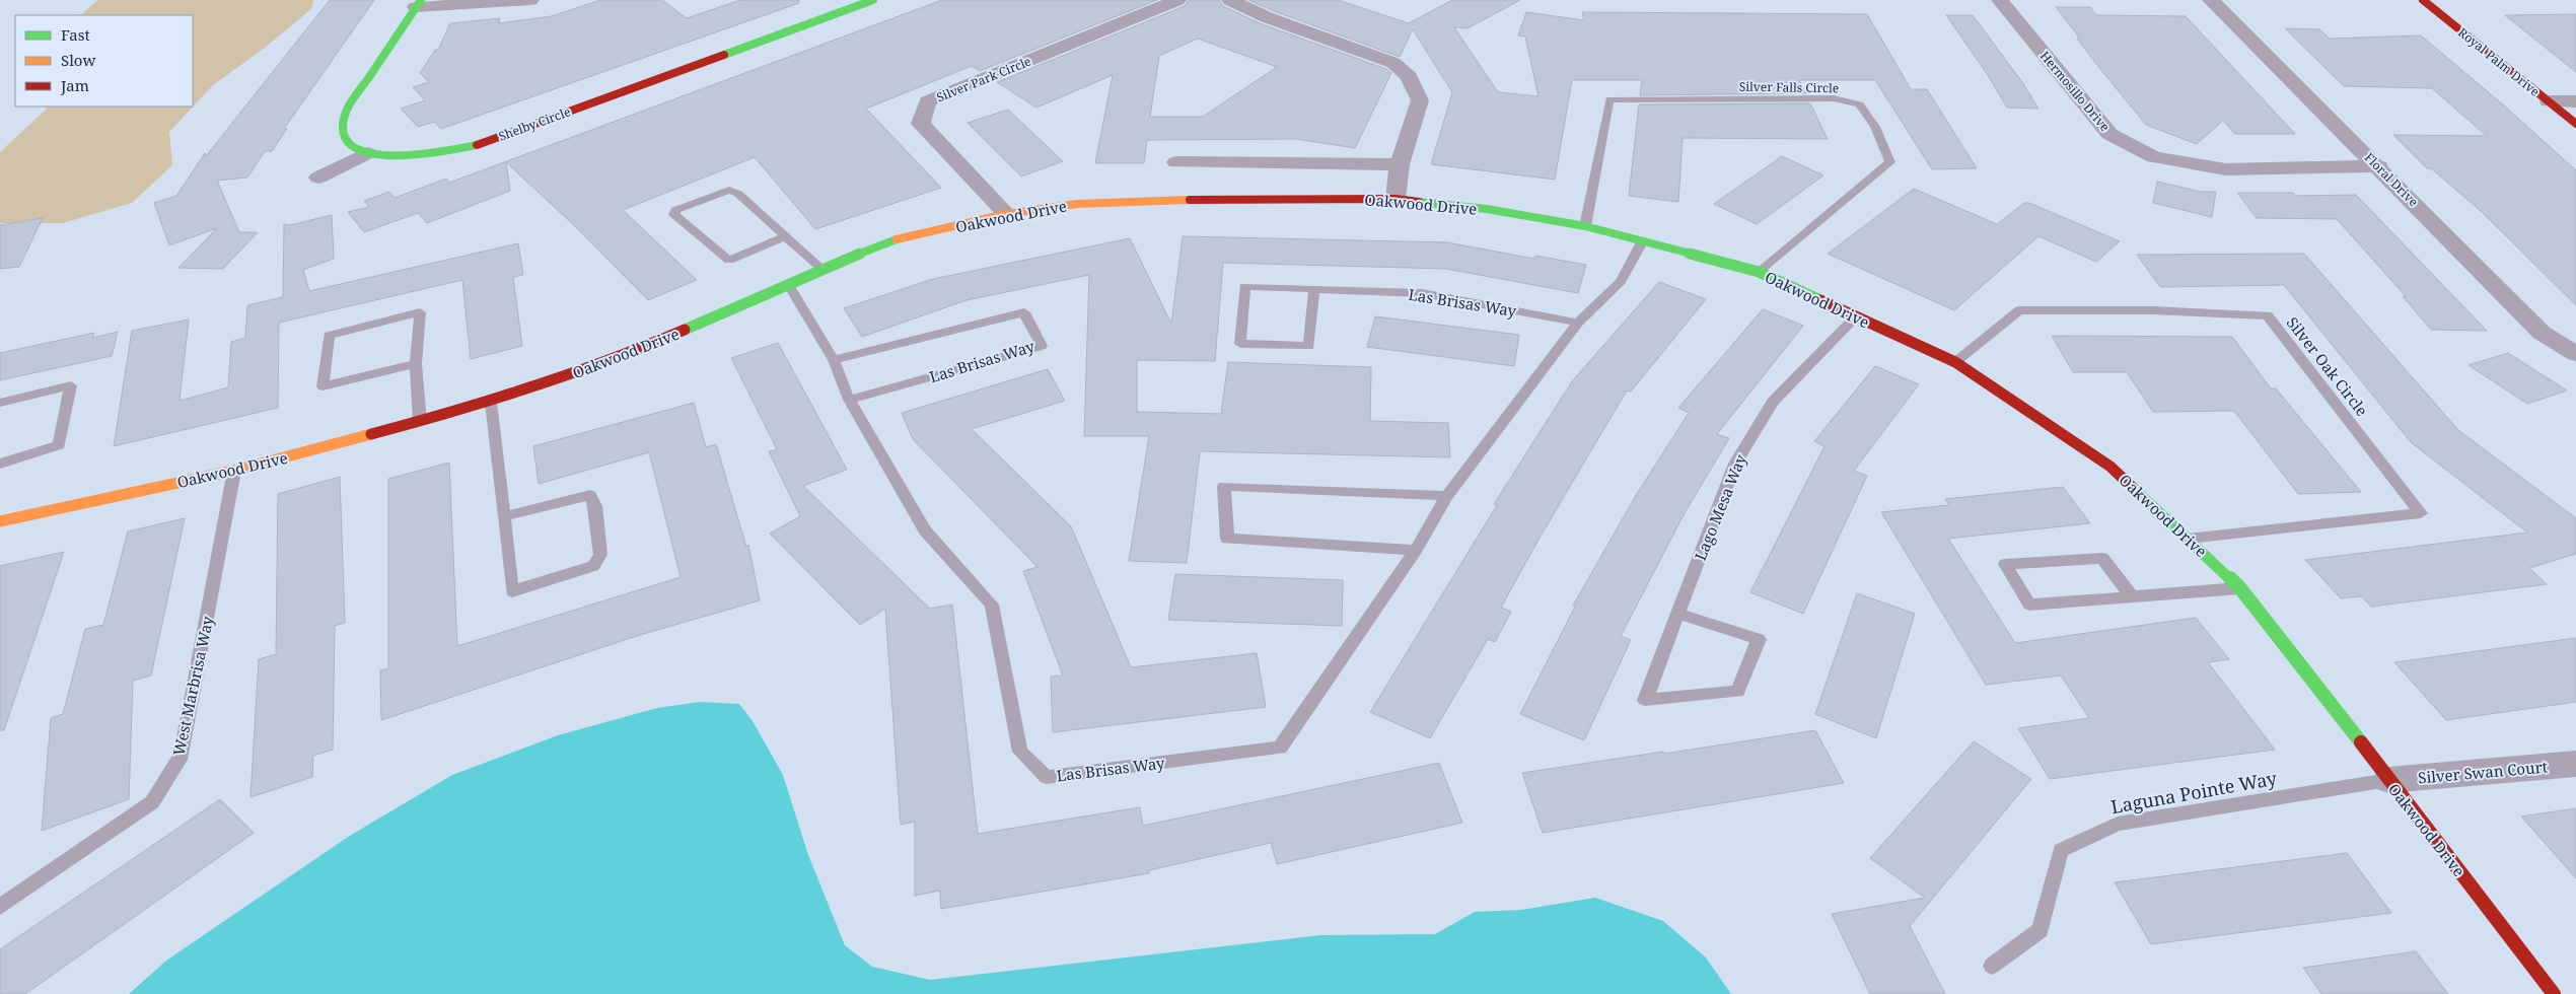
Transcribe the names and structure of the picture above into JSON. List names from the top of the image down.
{
  "streets": {
    "street": [
      "Royal Palm Drive",
      "Silver Park Circle",
      "Hermosillo Drive",
      "Shelby Circle",
      "Floral Drive",
      "Oakwood Drive",
      "Silver Swan Court"
    ],
    "lane": [
      "Silver Falls Circle",
      "Las Brisas Way",
      "Silver Oak Circle",
      "Lago Mesa Way",
      "West Marbrisa Way",
      "Laguna Pointe Way"
    ]
  },
  "crossings": [
    ["Silver Park Circle", "Oakwood Drive"],
    ["Silver Falls Circle", "Oakwood Drive"],
    ["Hermosillo Drive", "Floral Drive"],
    ["Oakwood Drive", "Las Brisas Way"],
    ["Oakwood Drive", "Silver Oak Circle"],
    ["Oakwood Drive", "Lago Mesa Way"],
    ["Oakwood Drive", "West Marbrisa Way"],
    ["Oakwood Drive", "Silver Swan Court"],
    ["Oakwood Drive", "Laguna Pointe Way"],
    ["Silver Swan Court", "Laguna Pointe Way"]
  ],
  "legend": ["Fast", "Slow", "Jam"]
}
